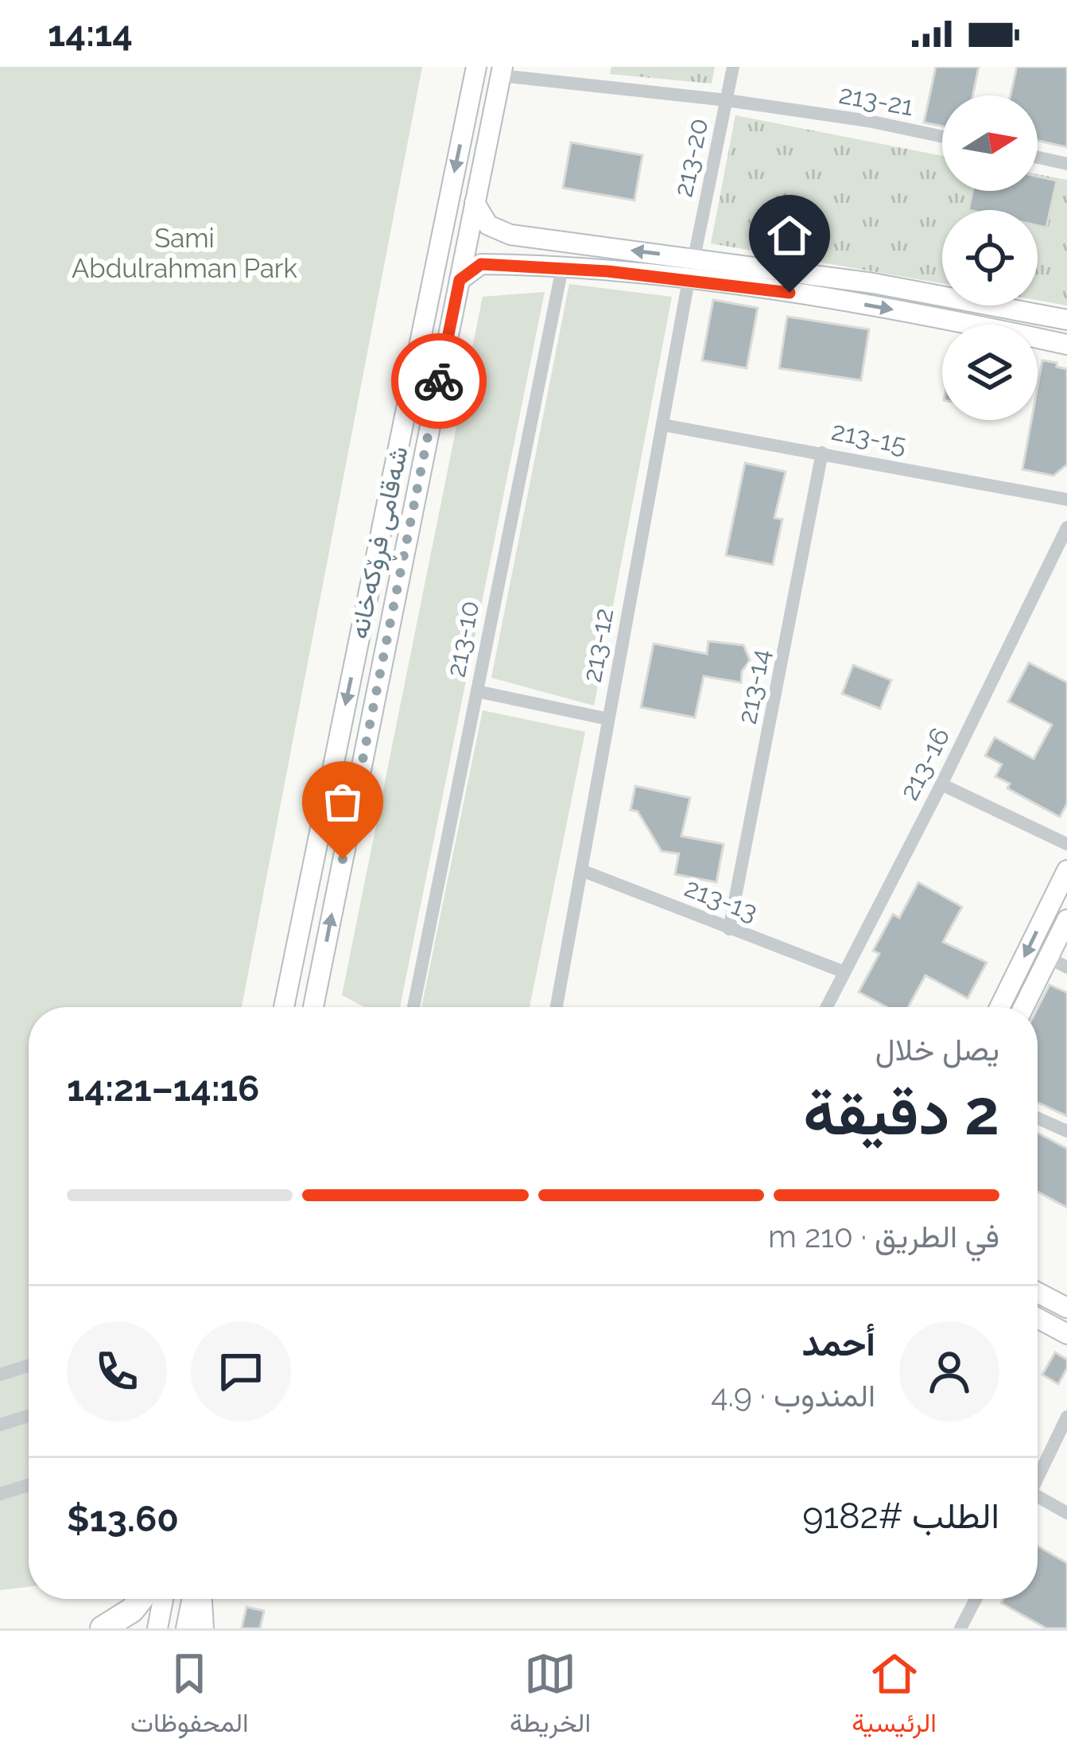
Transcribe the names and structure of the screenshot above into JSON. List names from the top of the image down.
{
  "streets": {
    "main road": ["شەقامی فڕۆکەخانە"],
    "street": [
      "213-21",
      "213-20",
      "213-15",
      "213-10",
      "213-12",
      "213-14",
      "213-16",
      "213-13"
    ]
  },
  "crossings": [
    ["213-21", "213-20"],
    ["213-21", "شەقامی فڕۆکەخانە"],
    ["213-15", "213-12"],
    ["213-15", "213-14"],
    ["213-12", "213-13"],
    ["213-14", "213-13"],
    ["213-16", "213-13"]
  ],
  "parks": ["Sami Abdulrahman Park"],
  "north": "right",
  "page": {
    "status": "14:14",
    "heading": ["2 دقيقة", "يصل خلال", "14:16–14:21"],
    "panel": [
      "أحمد",
      "المندوب · 4.9",
      "الطلب #9182",
      "$13.60"
    ],
    "bar": "في الطريق · 210 m",
    "tabs": ["الرئيسية", "الخريطة", "المحفوظات"]
  }
}
